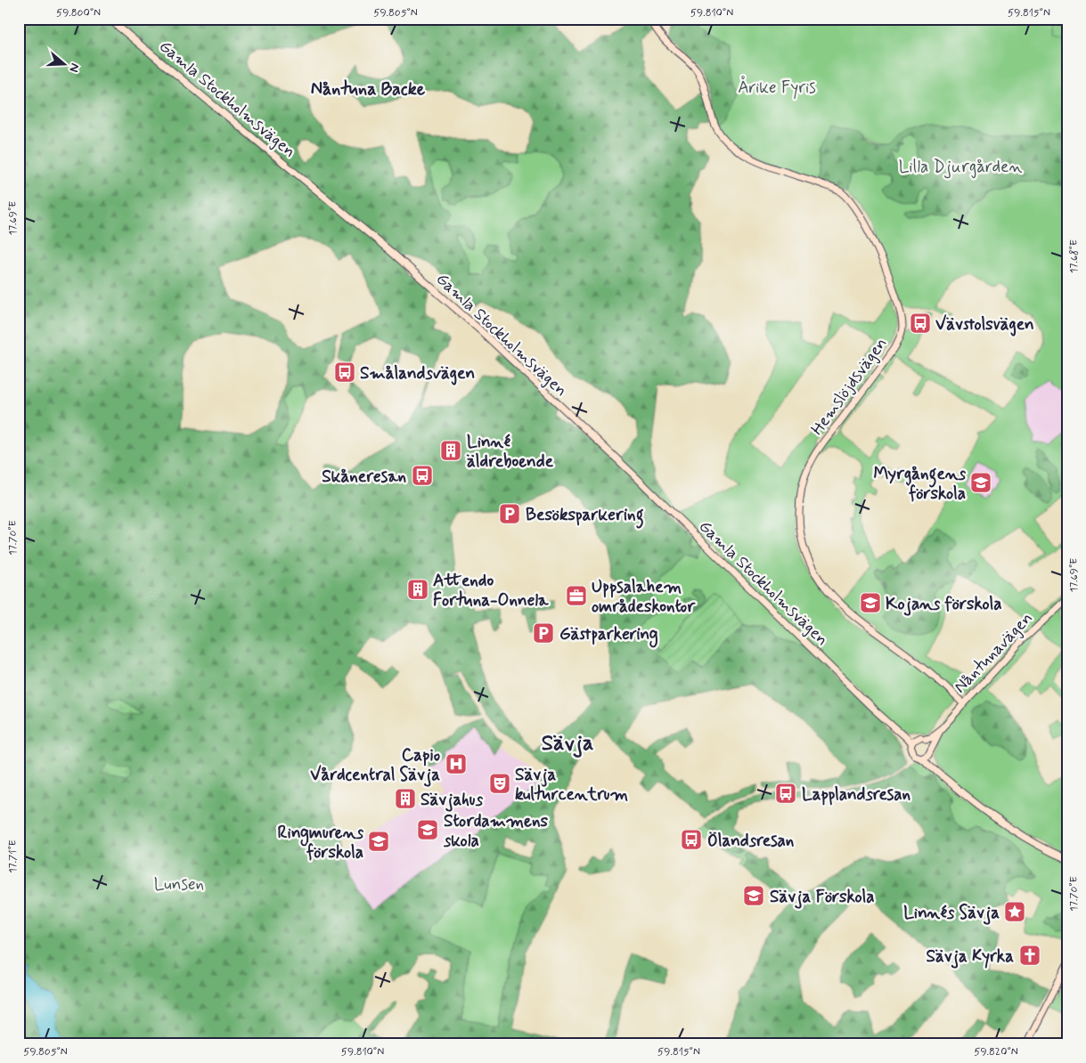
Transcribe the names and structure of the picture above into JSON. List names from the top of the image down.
{
  "streets": {
    "main road": ["Gamla Stockholmsvägen", "Hemslöjdsvägen", "Nåntunavägen"]
  },
  "crossings": [
    ["Gamla Stockholmsvägen", "Nåntunavägen"],
    ["Hemslöjdsvägen", "Nåntunavägen"]
  ],
  "districts": ["Nåntuna Backe", "Sävja"],
  "parks": ["Årike Fyris", "Lilla Djurgården", "Lunsen"],
  "places": {
    "bus stop": [
      "Vävstolsvägen",
      "Smålandsvägen",
      "Skåneresan",
      "Lapplandsresan",
      "Ölandsresan"
    ],
    "building": ["Linné äldreboende", "Attendo Fortuna-Onnela", "Sävjahus"],
    "school or university": [
      "Myrgångens förskola",
      "Kojans förskola",
      "Stordammens skola",
      "Ringmurens förskola",
      "Sävja Förskola"
    ],
    "parking": ["Besöksparkering", "Gästparkering"],
    "office": ["Uppsalahem områdeskontor"],
    "hospital": ["Capio Vårdcentral Sävja"],
    "theatre": ["Sävja kulturcentrum"],
    "place": ["Linnés Sävja"],
    "church": ["Sävja Kyrka"]
  },
  "north": "right",
  "coordinates": [
    "59.800°N",
    "59.805°N",
    "59.810°N",
    "59.815°N",
    "17.69°E",
    "17.68°E",
    "17.70°E",
    "17.71°E",
    "59.820°N"
  ]
}
